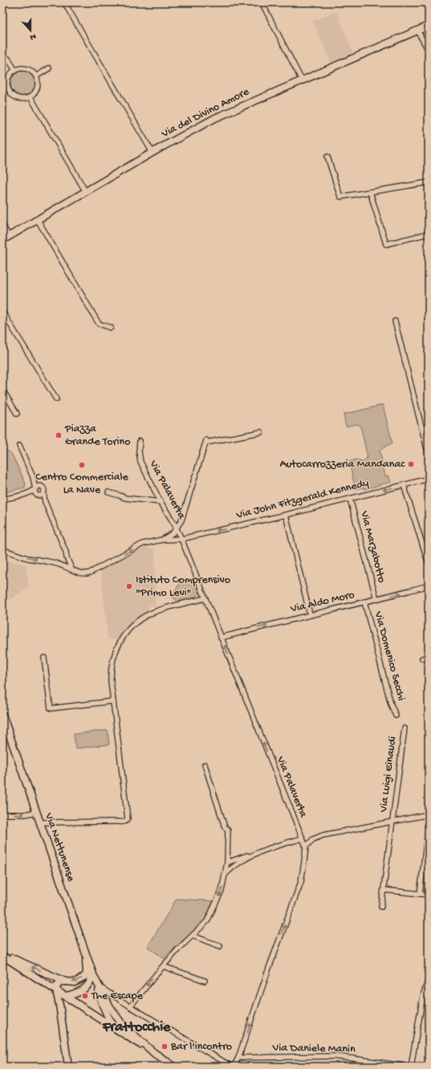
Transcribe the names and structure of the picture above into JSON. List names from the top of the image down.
{
  "streets": {
    "main road": ["Via del Divino Amore", "Via Nettunense"],
    "street": [
      "Via Palaverta",
      "Via John Fitzgerald Kennedy",
      "Via Marzabotto",
      "Via Aldo Moro",
      "Via Domenico Secchi",
      "Via Luigi Einaudi",
      "Via Daniele Manin"
    ]
  },
  "crossings": [
    ["Via Palaverta", "Via John Fitzgerald Kennedy"],
    ["Via Palaverta", "Via Aldo Moro"],
    ["Via Palaverta", "Via Luigi Einaudi"],
    ["Via Palaverta", "Via Daniele Manin"],
    ["Via John Fitzgerald Kennedy", "Via Marzabotto"],
    ["Via Marzabotto", "Via Aldo Moro"],
    ["Via Aldo Moro", "Via Domenico Secchi"]
  ],
  "one_way": ["Via Palaverta", "Via John Fitzgerald Kennedy", "Via Aldo Moro"],
  "districts": ["Frattocchie"],
  "places": [
    "Piazza Grande Torino",
    "Autocarrozzeria Mandanac",
    "Centro Commerciale La Nave",
    "Istituto Comprensivo \"Primo Levi\"",
    "The Escape",
    "Bar l'incontro"
  ],
  "north": "bottom"
}
